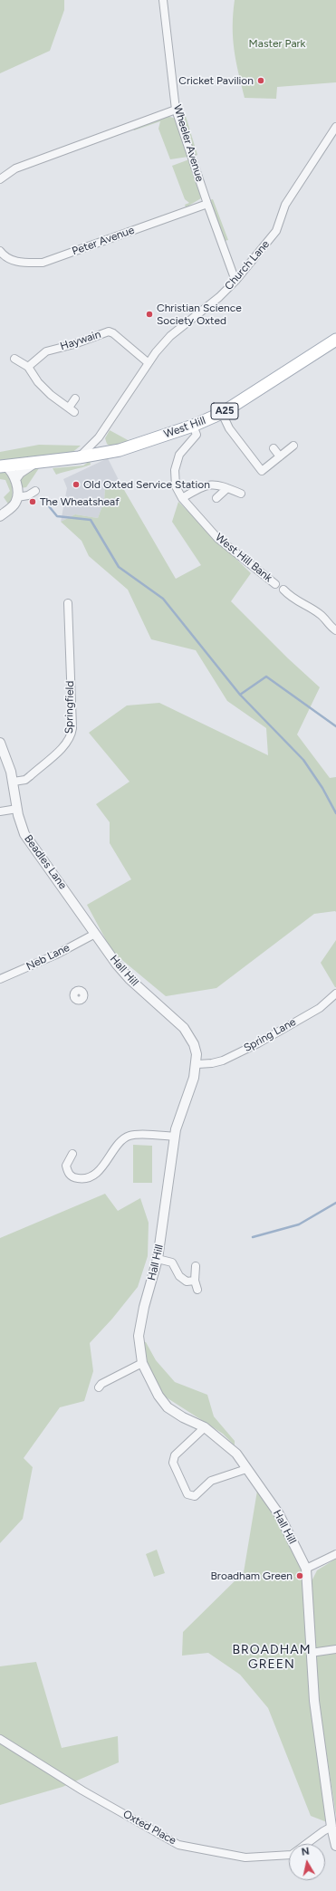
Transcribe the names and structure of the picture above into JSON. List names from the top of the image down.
{
  "streets": {
    "main road": ["A25", "West Hill"],
    "street": [
      "Wheeler Avenue",
      "Peter Avenue",
      "Church Lane",
      "Haywain",
      "West Hill Bank",
      "Springfield",
      "Beadles Lane",
      "Neb Lane",
      "Hall Hill",
      "Spring Lane",
      "Oxted Place"
    ]
  },
  "crossings": [
    ["Wheeler Avenue", "Peter Avenue"],
    ["Wheeler Avenue", "Church Lane"],
    ["Church Lane", "Haywain"],
    ["Church Lane", "A25"],
    ["A25", "West Hill"],
    ["West Hill", "West Hill Bank"],
    ["Springfield", "Beadles Lane"],
    ["Beadles Lane", "Neb Lane"],
    ["Beadles Lane", "Hall Hill"],
    ["Neb Lane", "Hall Hill"],
    ["Hall Hill", "Spring Lane"]
  ],
  "districts": ["BROADHAM GREEN"],
  "parks": ["Master Park"],
  "places": [
    "Cricket Pavilion",
    "Christian Science Society Oxted",
    "Old Oxted Service Station",
    "The Wheatsheaf",
    "Broadham Green"
  ],
  "north": "top"
}
